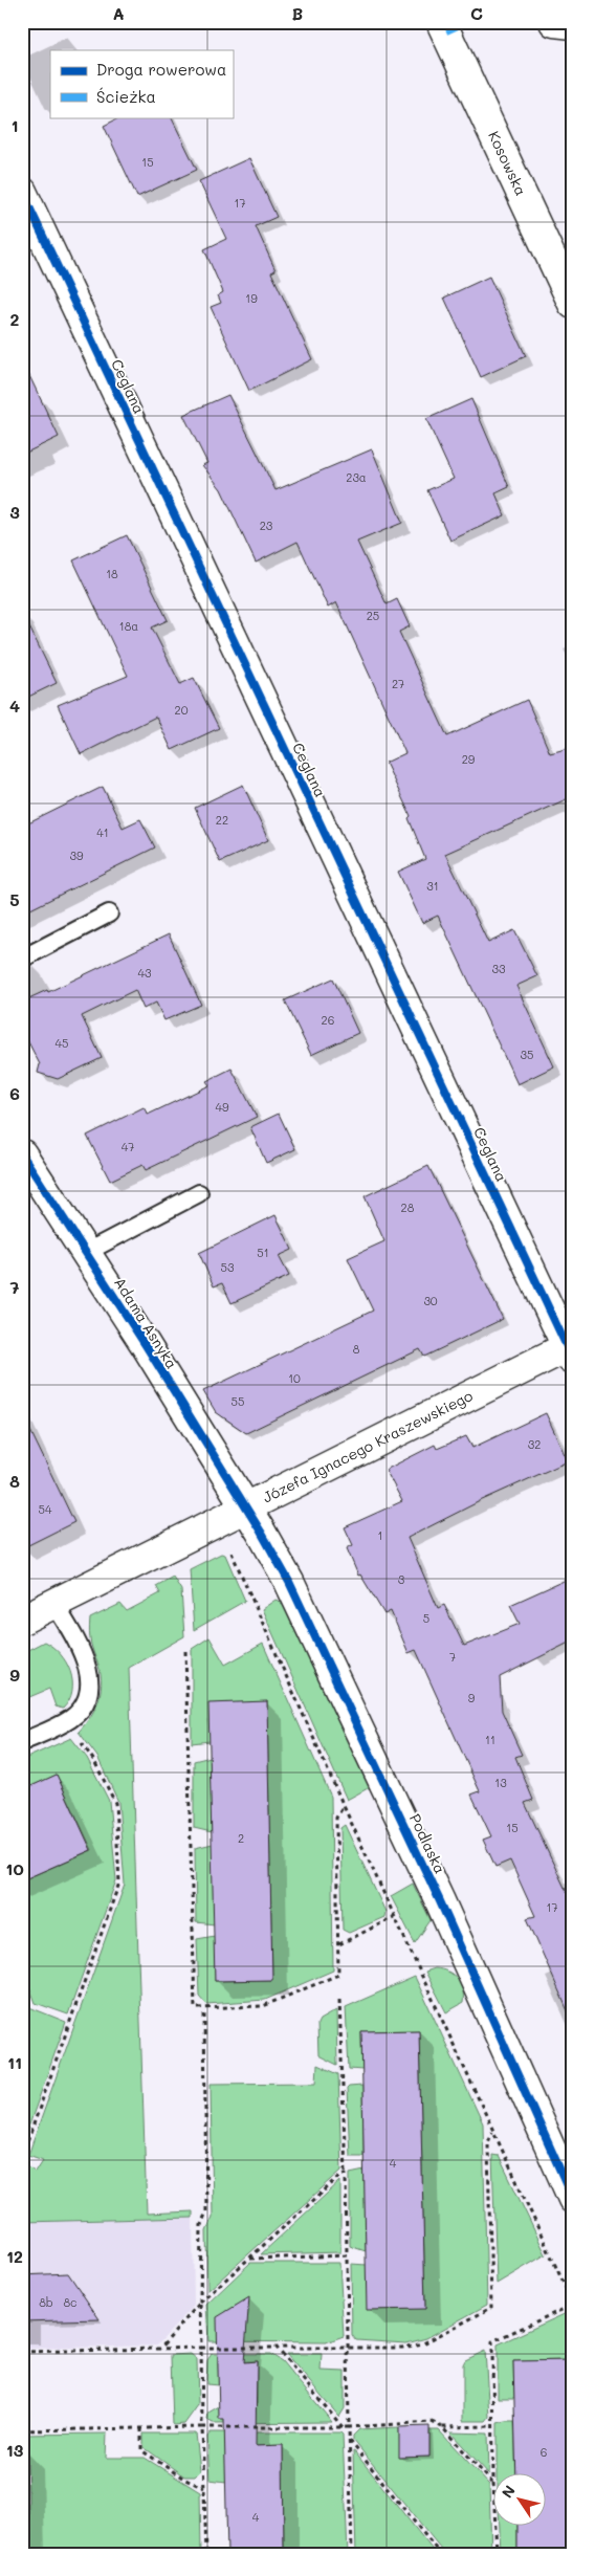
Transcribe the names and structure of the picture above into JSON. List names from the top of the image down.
{
  "streets": {
    "street": [
      "Kosowska",
      "Ceglana",
      "Adama Asnyka",
      "Józefa Ignacego Kraszewskiego",
      "Podlaska"
    ]
  },
  "crossings": [
    ["Ceglana", "Józefa Ignacego Kraszewskiego"],
    ["Adama Asnyka", "Józefa Ignacego Kraszewskiego"],
    ["Adama Asnyka", "Podlaska"],
    ["Józefa Ignacego Kraszewskiego", "Podlaska"]
  ],
  "house_numbers": [
    "15",
    "17",
    "19",
    "23a",
    "23",
    "18",
    "25",
    "18a",
    "27",
    "20",
    "29",
    "22",
    "41",
    "39",
    "31",
    "33",
    "43",
    "26",
    "45",
    "35",
    "49",
    "47",
    "28",
    "51",
    "53",
    "30",
    "8",
    "10",
    "55",
    "32",
    "54",
    "1",
    "3",
    "5",
    "7",
    "9",
    "11",
    "13",
    "15",
    "2",
    "17",
    "4",
    "8b",
    "8c",
    "6",
    "4"
  ],
  "legend": ["Droga rowerowa", "Ścieżka"],
  "north": "top left",
  "grid": {
    "columns": ["A", "B", "C"],
    "rows": [
      "1",
      "2",
      "3",
      "4",
      "5",
      "6",
      "7",
      "8",
      "9",
      "10",
      "11",
      "12",
      "13"
    ]
  }
}
